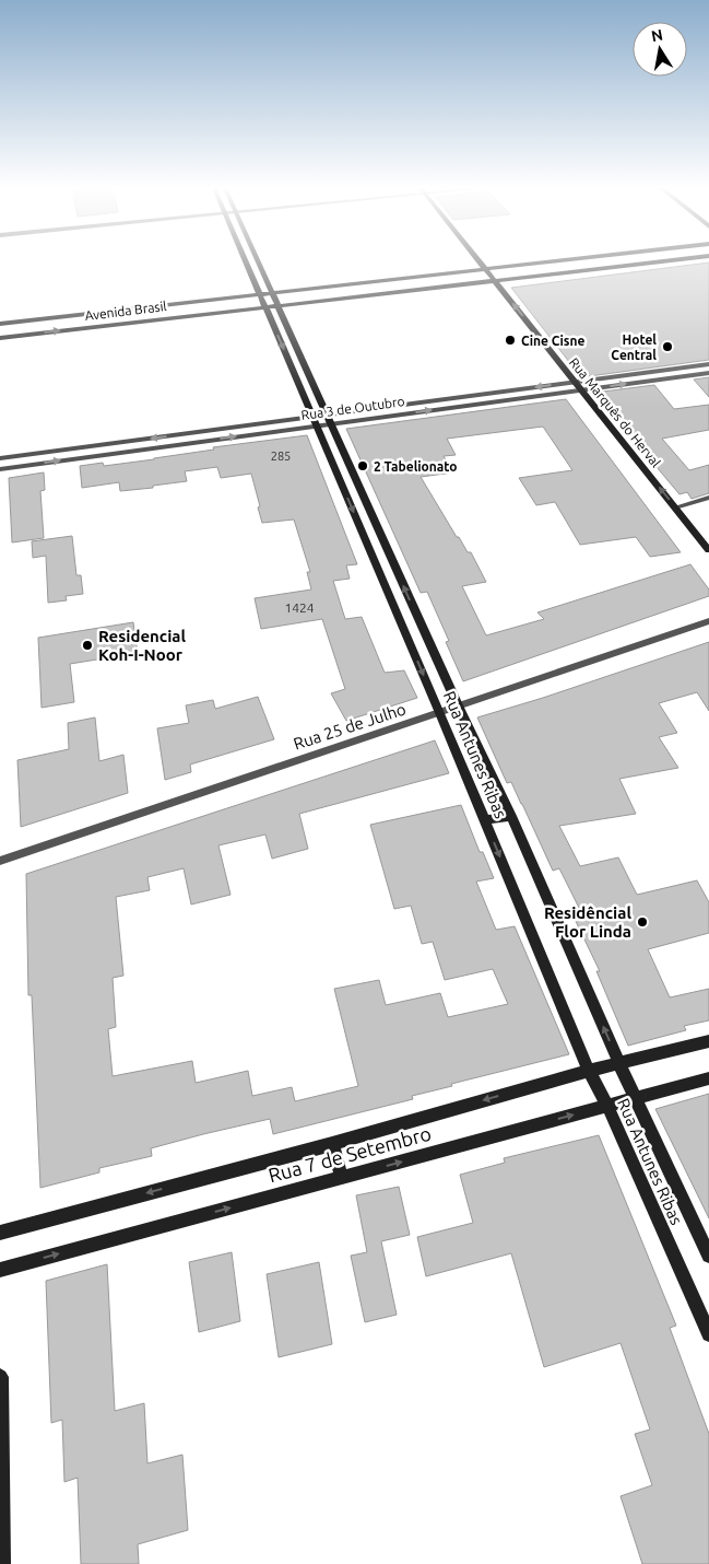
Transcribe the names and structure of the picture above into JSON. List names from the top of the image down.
{
  "streets": {
    "street": [
      "Avenida Brasil",
      "Rua 3 de Outubro",
      "Rua Marquês do Herval",
      "Rua 25 de Julho",
      "Rua Antunes Ribas",
      "Rua 7 de Setembro"
    ]
  },
  "crossings": [
    ["Avenida Brasil", "Rua Marquês do Herval"],
    ["Avenida Brasil", "Rua Antunes Ribas"],
    ["Rua 3 de Outubro", "Rua Marquês do Herval"],
    ["Rua 3 de Outubro", "Rua Antunes Ribas"],
    ["Rua 25 de Julho", "Rua Antunes Ribas"],
    ["Rua Antunes Ribas", "Rua 7 de Setembro"]
  ],
  "one_way": ["Rua Marquês do Herval"],
  "places": [
    "Cine Cisne",
    "Hotel Central",
    "2 Tabelionato",
    "Residencial Koh-I-Noor",
    "Residêncial Flor Linda"
  ],
  "house_numbers": ["285", "1424"],
  "north": "top"
}
